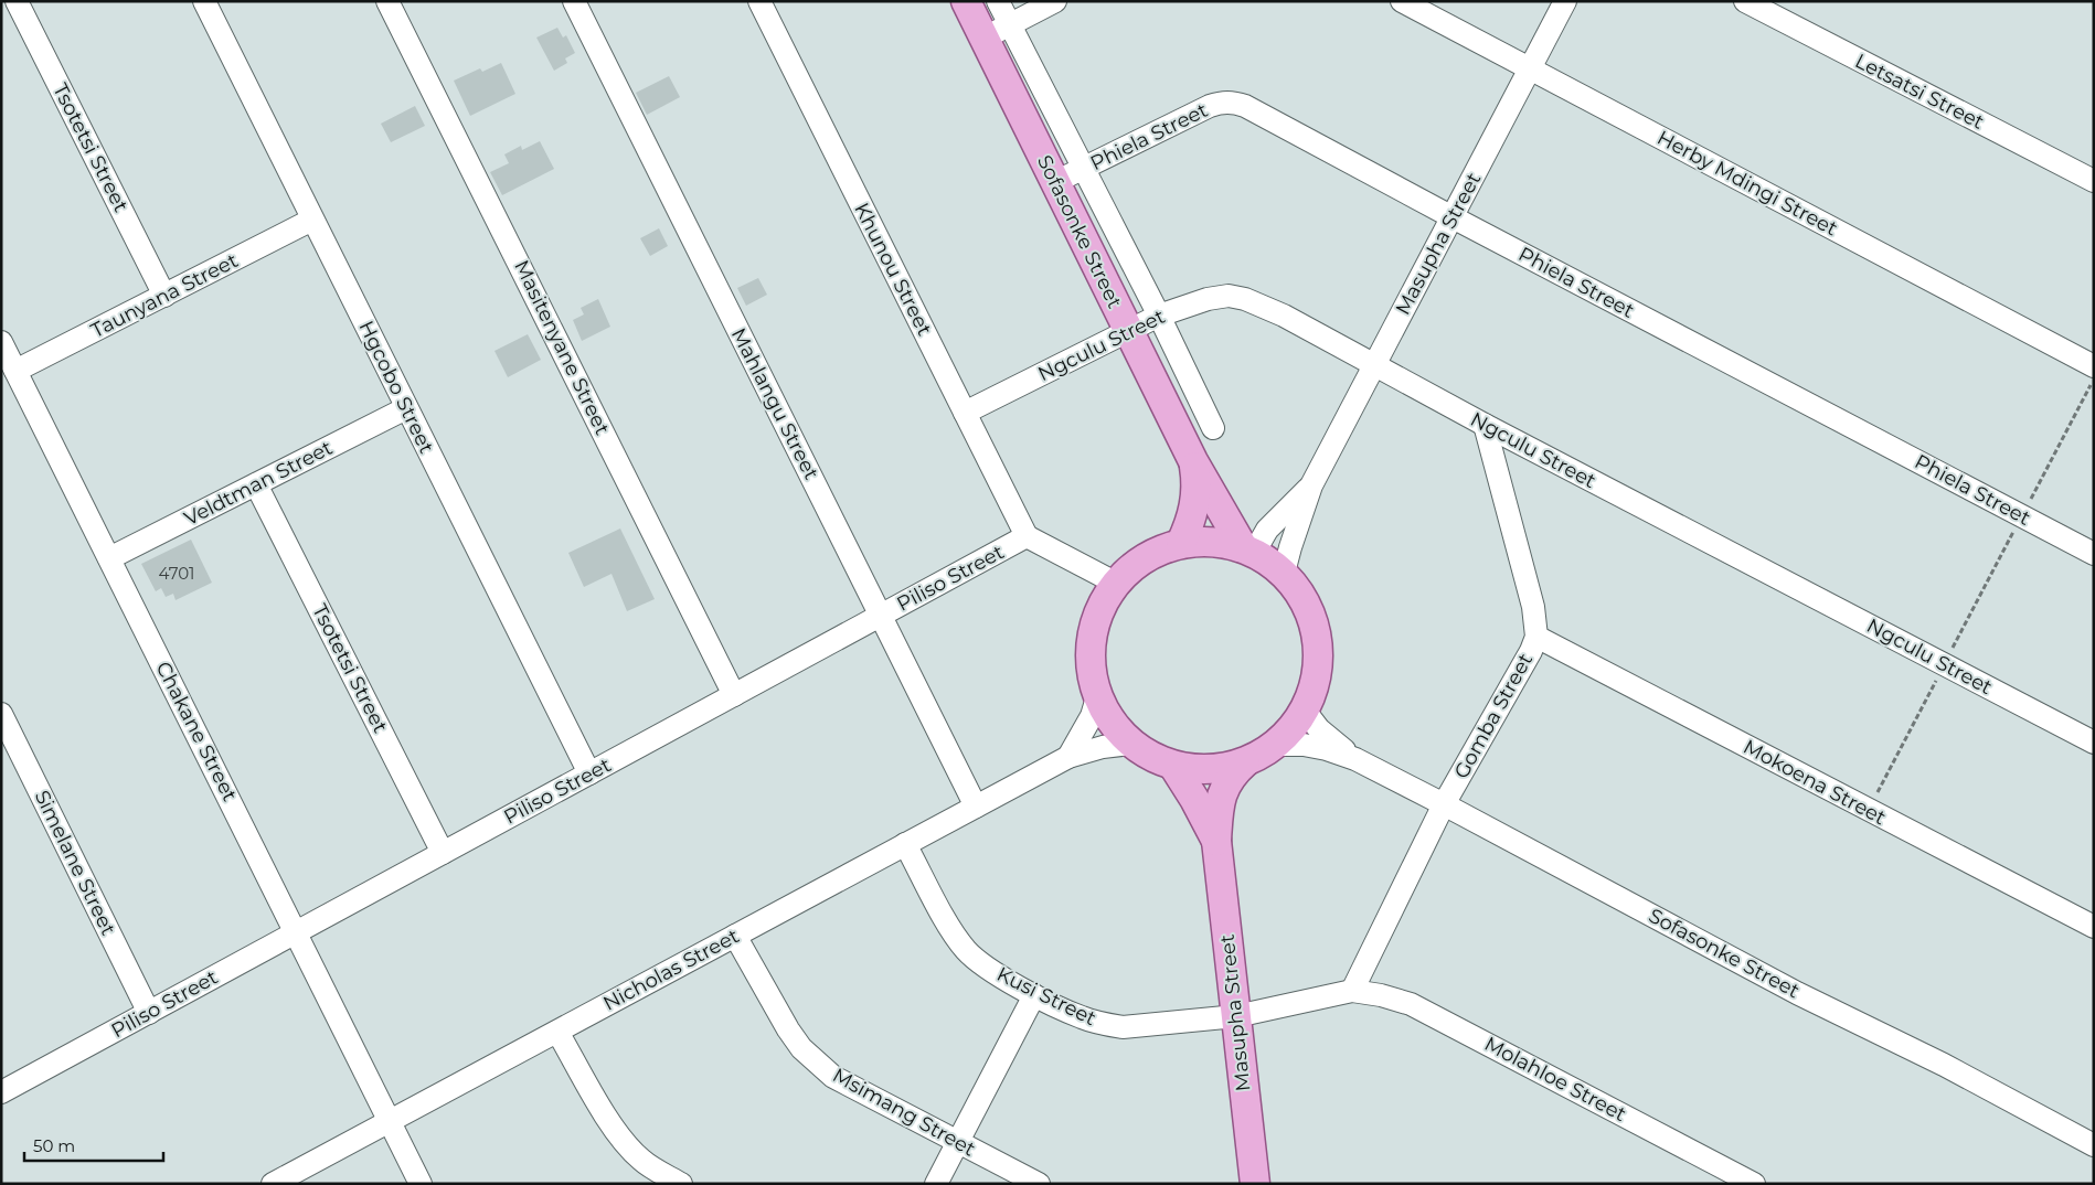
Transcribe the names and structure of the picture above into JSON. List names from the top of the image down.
{
  "streets": {
    "main road": ["Sofasonke Street", "Masupha Street"],
    "street": [
      "Letsatsi Street",
      "Phiela Street",
      "Tsotetsi Street",
      "Herby Mdingi Street",
      "Khunou Street",
      "Taunyana Street",
      "Ngculu Street",
      "Masitenyane Street",
      "Hgcobo Street",
      "Mahlangu Street",
      "Veldtman Street",
      "Piliso Street",
      "Gomba Street",
      "Chakane Street",
      "Mokoena Street",
      "Simelane Street",
      "Nicholas Street",
      "Kusi Street",
      "Molahloe Street",
      "Msimang Street"
    ]
  },
  "crossings": [
    ["Phiela Street", "Sofasonke Street"],
    ["Phiela Street", "Masupha Street"],
    ["Tsotetsi Street", "Taunyana Street"],
    ["Tsotetsi Street", "Veldtman Street"],
    ["Tsotetsi Street", "Piliso Street"],
    ["Herby Mdingi Street", "Masupha Street"],
    ["Sofasonke Street", "Masupha Street"],
    ["Sofasonke Street", "Ngculu Street"],
    ["Sofasonke Street", "Piliso Street"],
    ["Sofasonke Street", "Gomba Street"],
    ["Sofasonke Street", "Nicholas Street"],
    ["Masupha Street", "Ngculu Street"],
    ["Masupha Street", "Kusi Street"],
    ["Khunou Street", "Ngculu Street"],
    ["Khunou Street", "Piliso Street"],
    ["Taunyana Street", "Hgcobo Street"],
    ["Taunyana Street", "Chakane Street"],
    ["Ngculu Street", "Gomba Street"],
    ["Masitenyane Street", "Piliso Street"],
    ["Hgcobo Street", "Veldtman Street"],
    ["Hgcobo Street", "Piliso Street"],
    ["Mahlangu Street", "Piliso Street"],
    ["Mahlangu Street", "Nicholas Street"],
    ["Veldtman Street", "Chakane Street"],
    ["Piliso Street", "Chakane Street"],
    ["Piliso Street", "Simelane Street"],
    ["Gomba Street", "Mokoena Street"],
    ["Gomba Street", "Kusi Street"],
    ["Gomba Street", "Molahloe Street"],
    ["Chakane Street", "Nicholas Street"],
    ["Nicholas Street", "Kusi Street"],
    ["Nicholas Street", "Msimang Street"],
    ["Kusi Street", "Molahloe Street"]
  ],
  "house_numbers": ["4701"],
  "scale_bar": "50 m"
}
